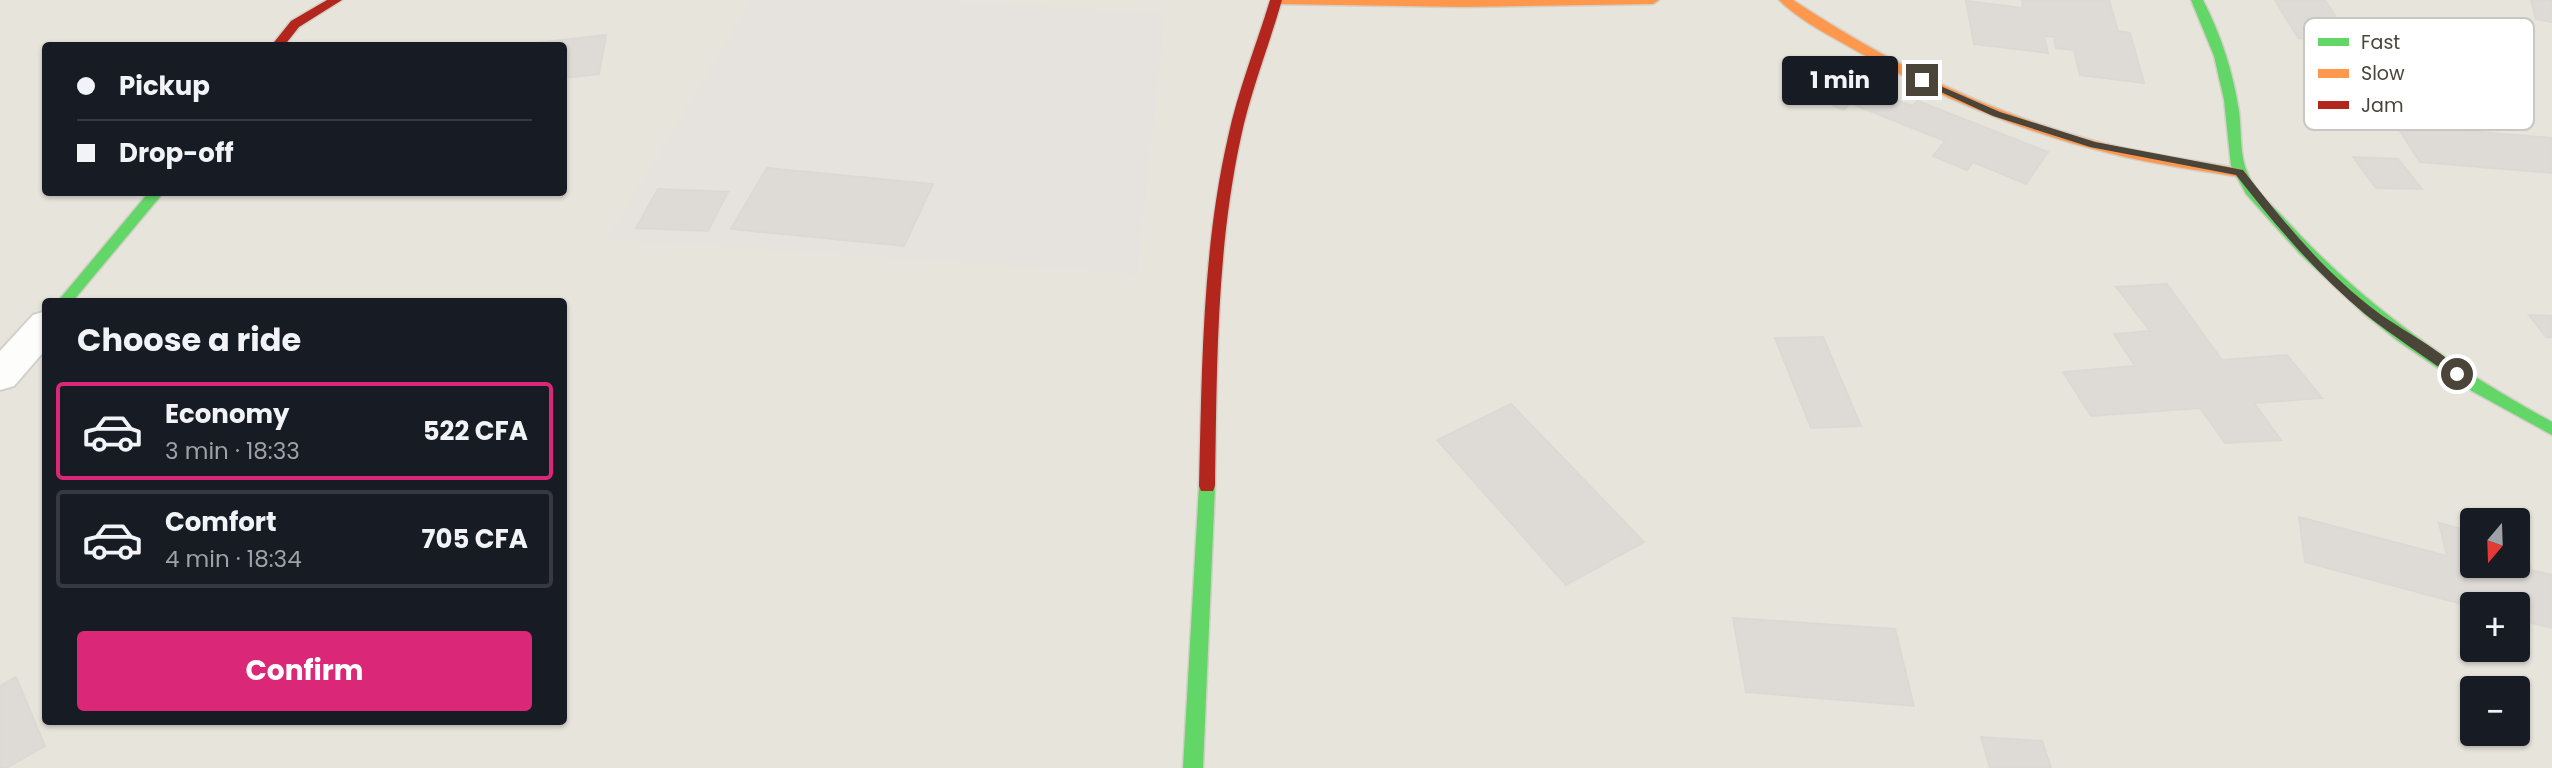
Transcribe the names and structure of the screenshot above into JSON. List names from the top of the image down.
{
  "legend": ["Fast", "Slow", "Jam"],
  "north": "bottom",
  "page": {
    "banner": ["Pickup", "Drop-off"],
    "bubble": "1 min",
    "heading": "Choose a ride",
    "list": [
      {
        "name": "Economy",
        "note": "3 min · 18:33",
        "value": "522 CFA"
      },
      {
        "name": "Comfort",
        "note": "4 min · 18:34",
        "value": "705 CFA"
      }
    ],
    "map_buttons": ["+", "−"],
    "buttons": "Confirm"
  }
}
